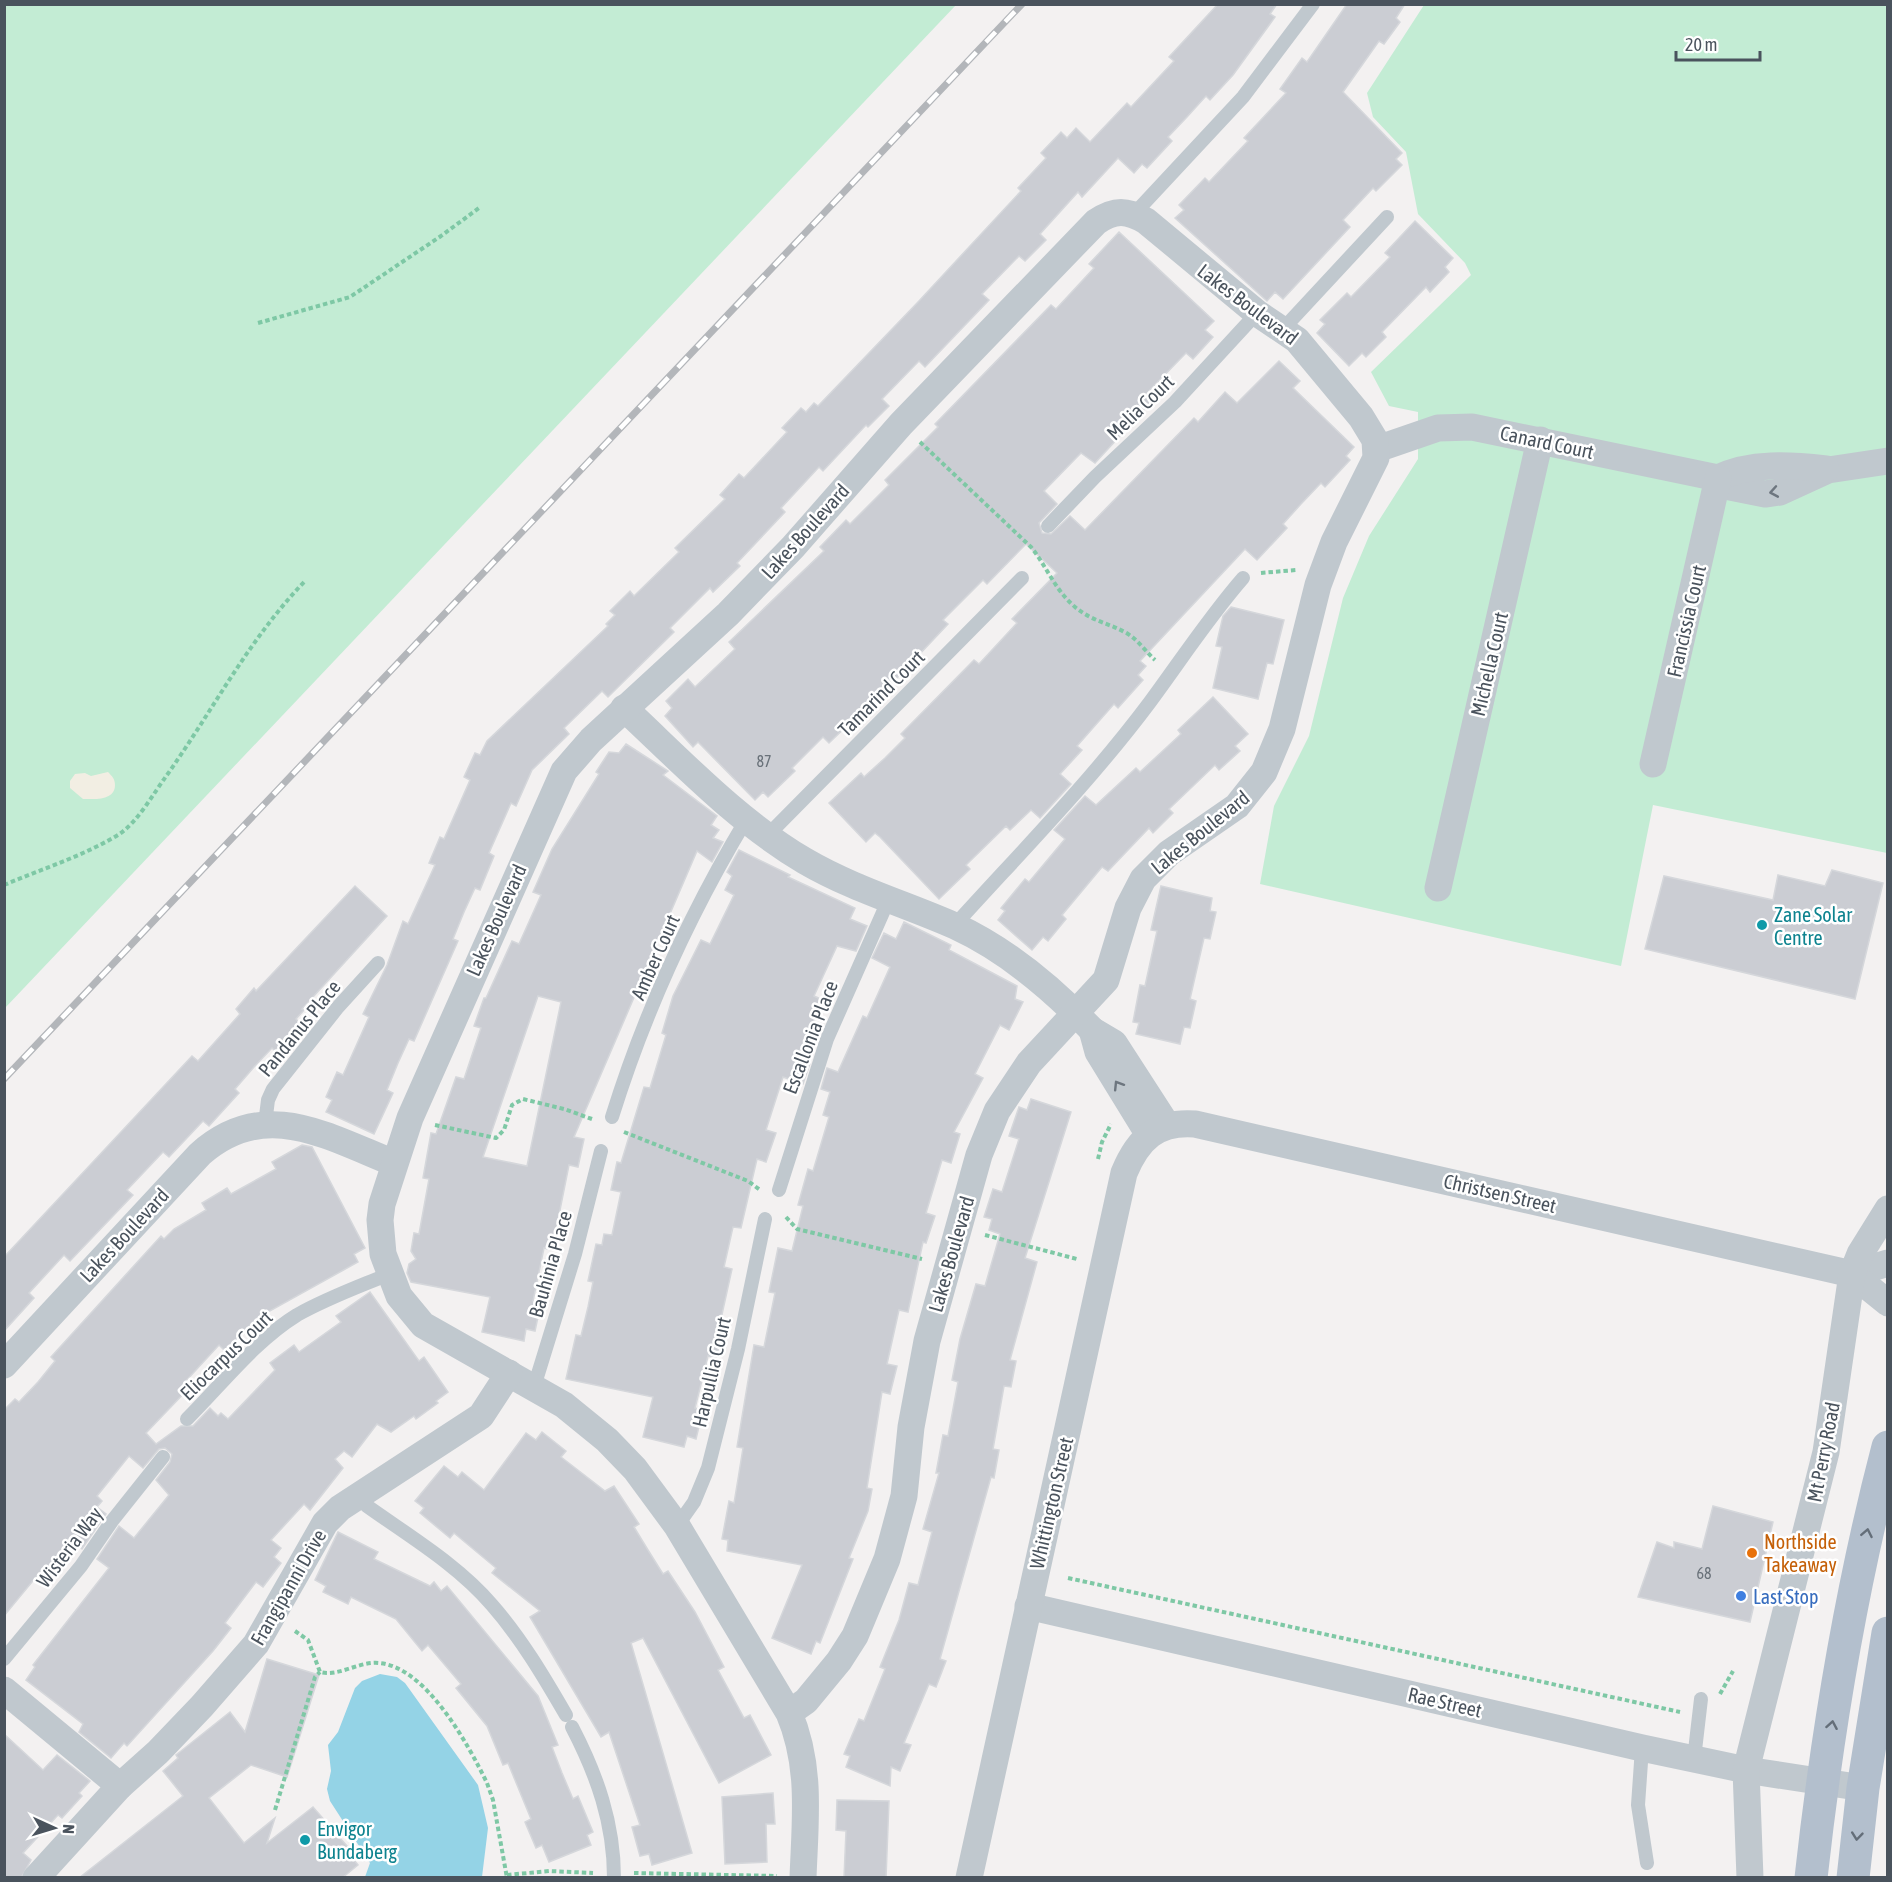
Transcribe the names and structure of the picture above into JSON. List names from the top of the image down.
{
  "streets": {
    "street": [
      "Lakes Boulevard",
      "Canard Court",
      "Francissia Court",
      "Michella Court",
      "Christsen Street",
      "Mt Perry Road",
      "Whittington Street",
      "Frangipanni Drive",
      "Rae Street"
    ],
    "lane": [
      "Melia Court",
      "Tamarind Court",
      "Amber Court",
      "Pandanus Place",
      "Escallonia Place",
      "Bauhinia Place",
      "Eliocarpus Court",
      "Harpullia Court",
      "Wisteria Way"
    ]
  },
  "crossings": [
    ["Lakes Boulevard", "Melia Court"],
    ["Lakes Boulevard", "Canard Court"],
    ["Lakes Boulevard", "Pandanus Place"],
    ["Lakes Boulevard", "Bauhinia Place"],
    ["Lakes Boulevard", "Eliocarpus Court"],
    ["Lakes Boulevard", "Harpullia Court"],
    ["Lakes Boulevard", "Frangipanni Drive"],
    ["Canard Court", "Francissia Court"],
    ["Canard Court", "Michella Court"],
    ["Christsen Street", "Mt Perry Road"],
    ["Christsen Street", "Whittington Street"],
    ["Mt Perry Road", "Rae Street"],
    ["Whittington Street", "Rae Street"]
  ],
  "places": [
    "Zane Solar Centre",
    "Northside Takeaway",
    "Last Stop",
    "Envigor Bundaberg"
  ],
  "house_numbers": ["87", "68"],
  "scale_bar": "20 m",
  "north": "right"
}
